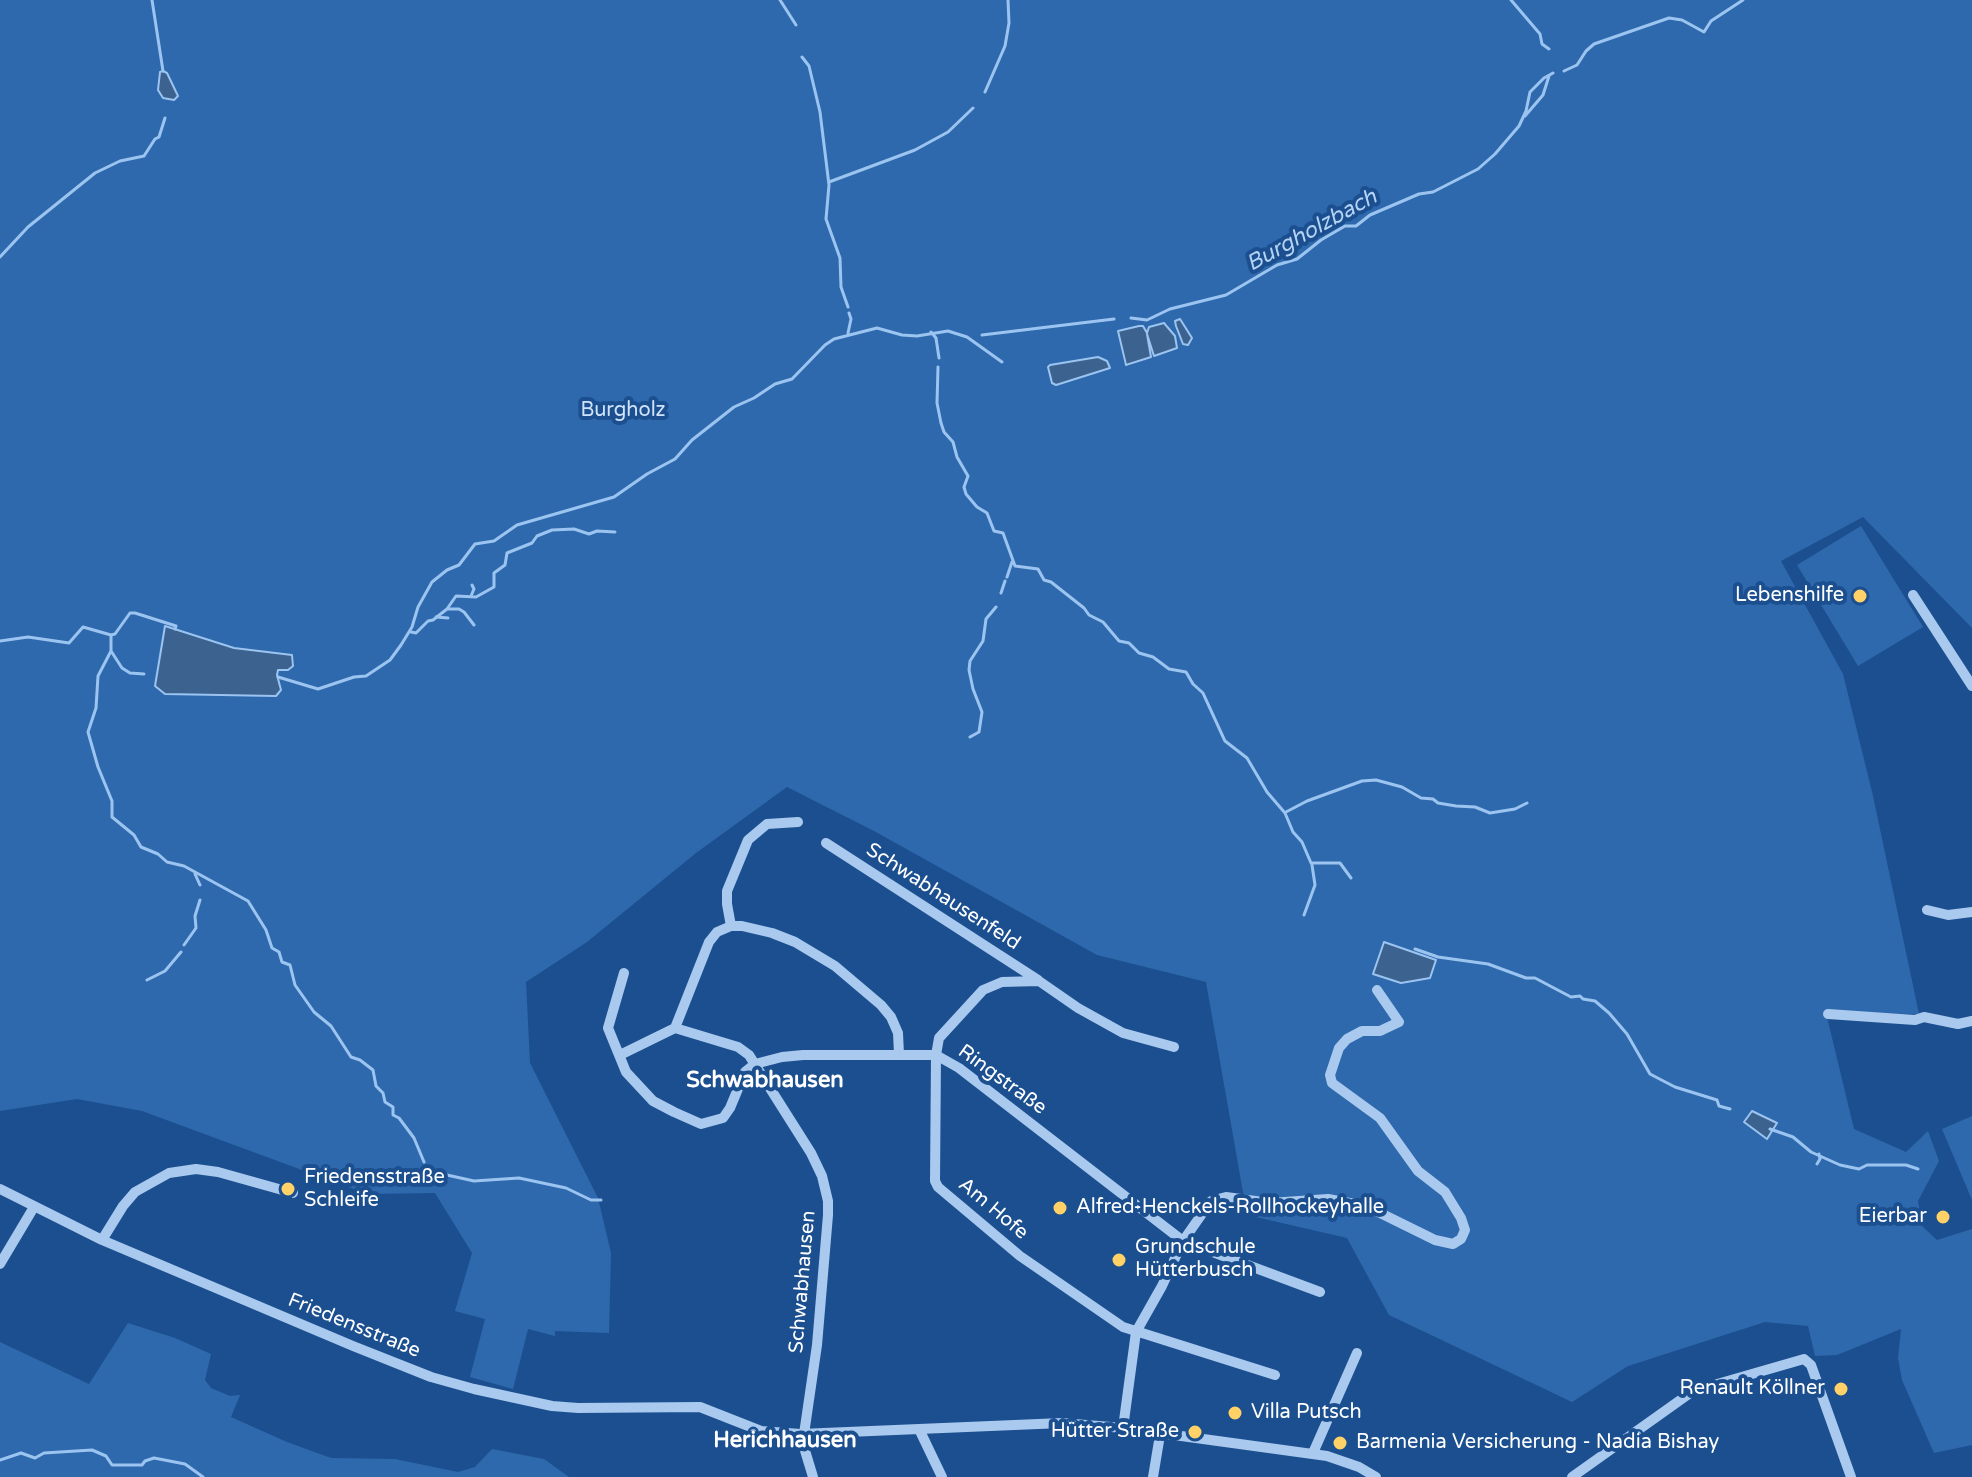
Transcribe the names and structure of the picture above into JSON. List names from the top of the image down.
{
  "streets": {
    "street": [
      "Schwabhausenfeld",
      "Ringstraße",
      "Am Hofe",
      "Schwabhausen",
      "Friedensstraße"
    ]
  },
  "crossings": [
    ["Schwabhausenfeld", "Ringstraße"],
    ["Schwabhausenfeld", "Am Hofe"],
    ["Ringstraße", "Am Hofe"],
    ["Ringstraße", "Schwabhausen"],
    ["Schwabhausen", "Friedensstraße"]
  ],
  "districts": ["Schwabhausen", "Herichhausen"],
  "water": ["Burgholzbach"],
  "parks": ["Burgholz"],
  "places": [
    "Lebenshilfe",
    "Friedensstraße Schleife",
    "Alfred-Henckels-Rollhockeyhalle",
    "Eierbar",
    "Grundschule Hütterbusch",
    "Renault Köllner",
    "Villa Putsch",
    "Hütter Straße",
    "Barmenia Versicherung - Nadia Bishay"
  ]
}
